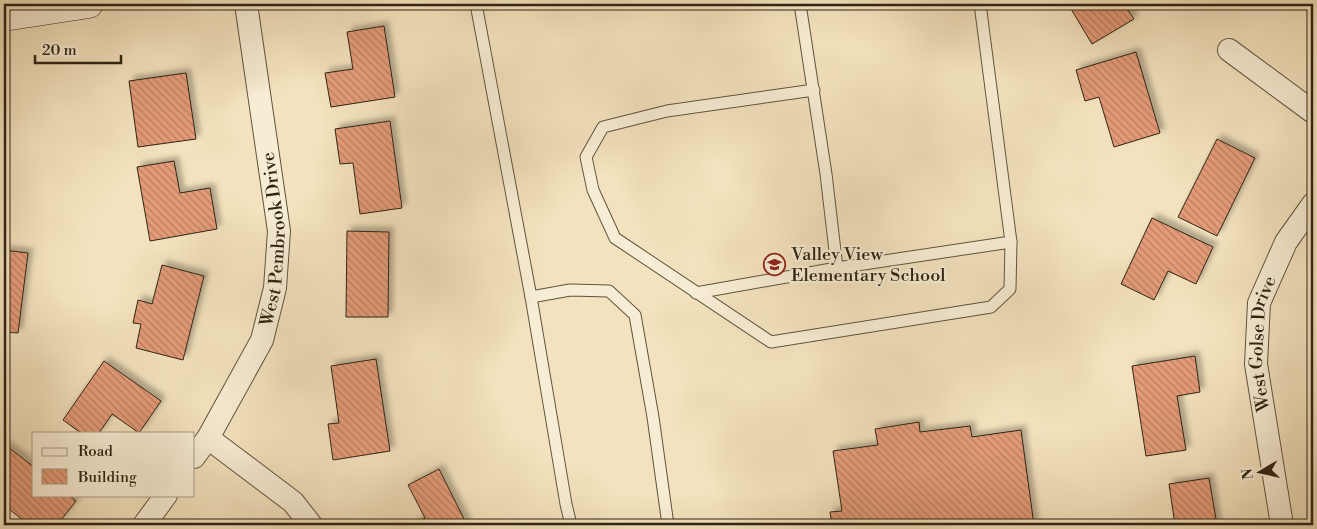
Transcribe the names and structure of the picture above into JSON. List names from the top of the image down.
{
  "streets": {
    "street": ["West Pembrook Drive", "West Golse Drive"]
  },
  "places": {
    "school or university": ["Valley View Elementary School"]
  },
  "legend": ["Road", "Building"],
  "scale_bar": "20 m",
  "north": "left"
}
